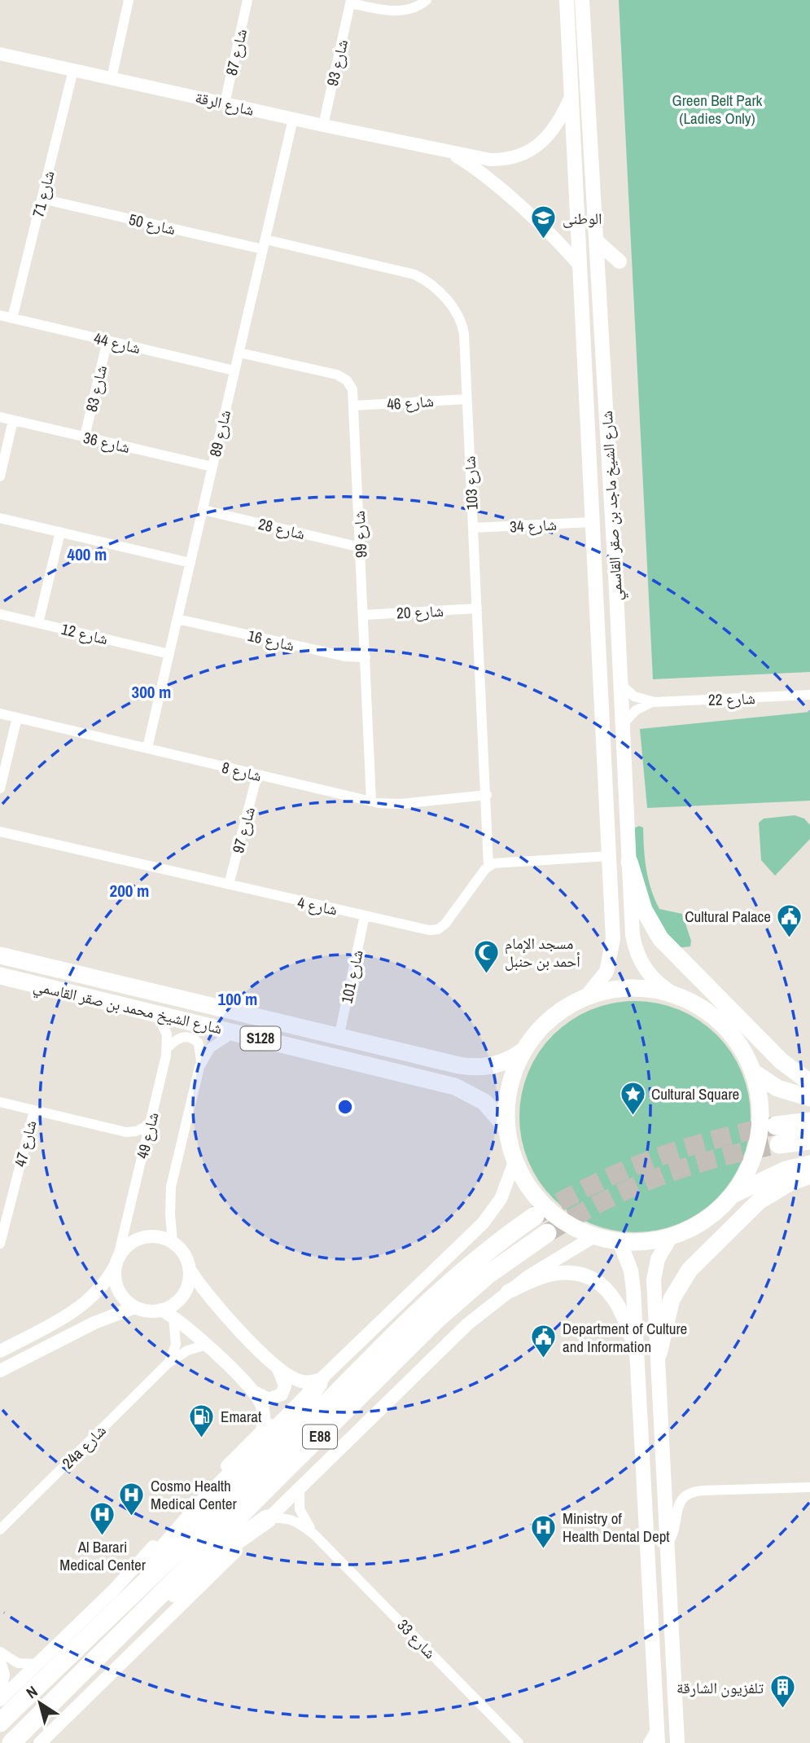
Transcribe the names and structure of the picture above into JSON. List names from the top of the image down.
{
  "streets": {
    "highway": ["E88"],
    "main road": ["شارع الشيخ ماجد بن صقر القاسمي", "شارع الشيخ محمد بن صقر القاسمي", "S128"],
    "street": [
      "شارع 87",
      "شارع 93",
      "شارع الرقة",
      "شارع 71",
      "شارع 50",
      "شارع 44",
      "شارع 83",
      "شارع 46",
      "شارع 89",
      "شارع 36",
      "شارع 103",
      "شارع 34",
      "شارع 28",
      "شارع 99",
      "شارع 20",
      "شارع 12",
      "شارع 16",
      "شارع 22",
      "شارع 8",
      "شارع 97",
      "شارع 4",
      "شارع 101",
      "شارع 49",
      "شارع 47",
      "24a شارع",
      "شارع 33"
    ]
  },
  "crossings": [
    ["شارع 87", "شارع الرقة"],
    ["شارع 93", "شارع الرقة"],
    ["شارع الرقة", "شارع 71"],
    ["شارع الرقة", "شارع 89"],
    ["شارع الرقة", "شارع الشيخ ماجد بن صقر القاسمي"],
    ["شارع 71", "شارع 50"],
    ["شارع 71", "شارع 44"],
    ["شارع 50", "شارع 89"],
    ["شارع 50", "شارع 103"],
    ["شارع 44", "شارع 83"],
    ["شارع 44", "شارع 89"],
    ["شارع 83", "شارع 36"],
    ["شارع 46", "شارع 103"],
    ["شارع 46", "شارع 99"],
    ["شارع 89", "شارع 36"],
    ["شارع 89", "شارع 103"],
    ["شارع 89", "شارع 28"],
    ["شارع 89", "شارع 99"],
    ["شارع 89", "شارع 12"],
    ["شارع 89", "شارع 16"],
    ["شارع 89", "شارع 8"],
    ["شارع 103", "شارع 34"],
    ["شارع 103", "شارع 20"],
    ["شارع 103", "شارع 8"],
    ["شارع 103", "شارع 4"],
    ["شارع الشيخ ماجد بن صقر القاسمي", "شارع 34"],
    ["شارع الشيخ ماجد بن صقر القاسمي", "شارع 22"],
    ["شارع 28", "شارع 99"],
    ["شارع 99", "شارع 20"],
    ["شارع 99", "شارع 16"],
    ["شارع 99", "شارع 8"],
    ["شارع 8", "شارع 97"],
    ["شارع 97", "شارع 4"],
    ["شارع 4", "شارع 101"],
    ["شارع 101", "شارع الشيخ محمد بن صقر القاسمي"],
    ["شارع الشيخ محمد بن صقر القاسمي", "شارع 49"]
  ],
  "parks": ["Green Belt Park (Ladies Only)"],
  "places": {
    "school or university": ["الوطنی"],
    "public building": ["Cultural Palace", "Department of Culture and Information"],
    "mosque": ["مسجد الإمام أحمد بن حنبل"],
    "place": ["Cultural Square"],
    "fuel station": ["Emarat"],
    "hospital": ["Cosmo Health Medical Center", "Al Barari Medical Center", "Ministry of Health Dental Dept"],
    "building": ["تلفزيون الشارقة"]
  },
  "north": "top left",
  "rings": [
    "400 m",
    "300 m",
    "200 m",
    "100 m"
  ]
}
